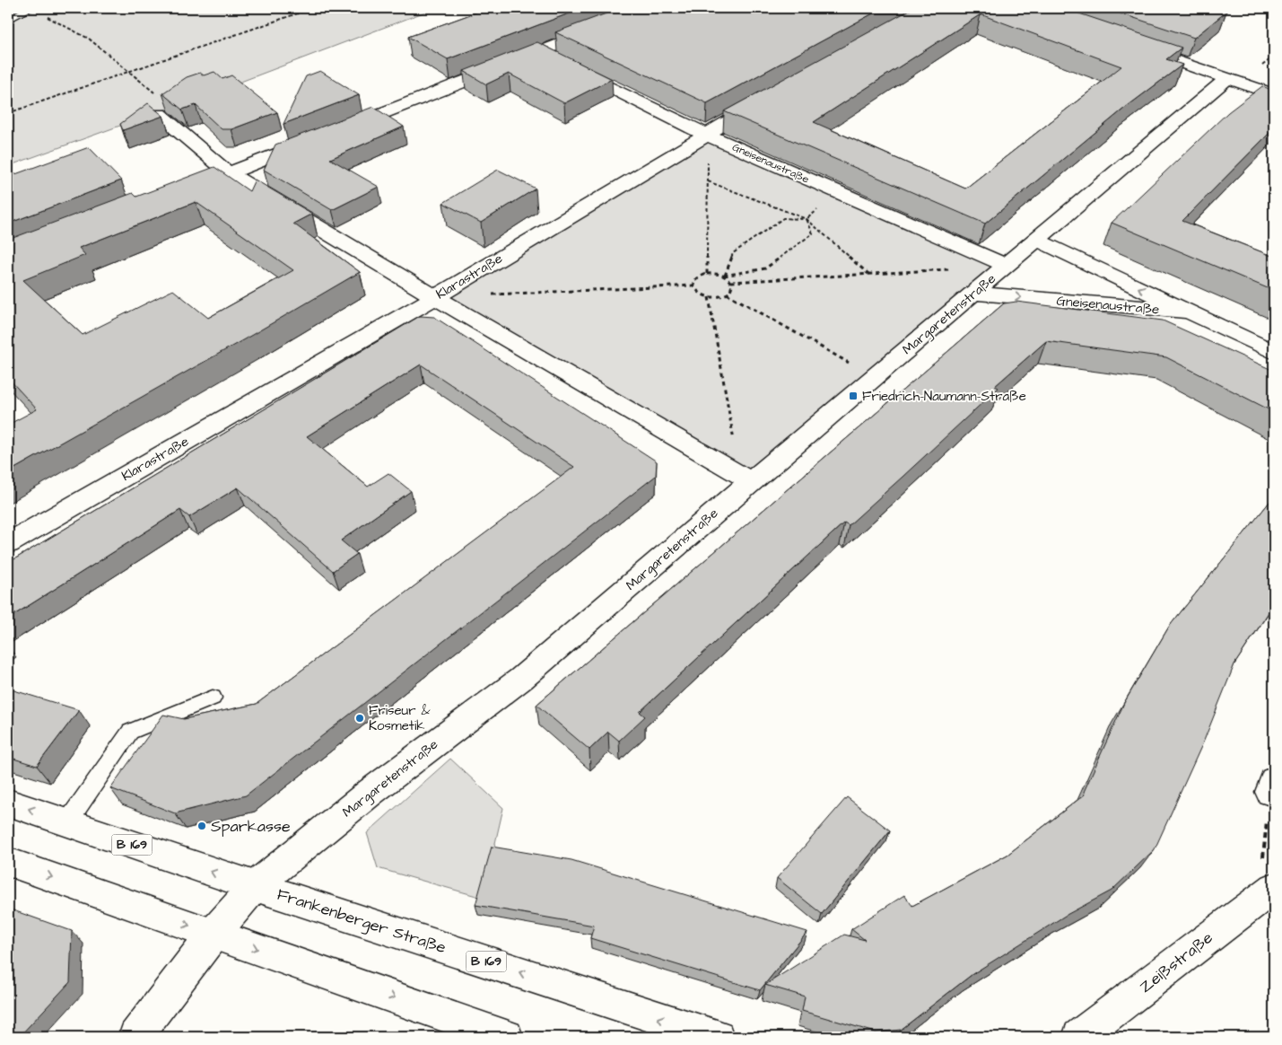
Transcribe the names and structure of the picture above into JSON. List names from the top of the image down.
{
  "streets": {
    "street": [
      "Gneisenaustraße",
      "Klarastraße",
      "Margaretenstraße",
      "B 169",
      "Frankenberger Straße",
      "Zeißstraße"
    ]
  },
  "crossings": [
    ["Gneisenaustraße", "Klarastraße"],
    ["Gneisenaustraße", "Margaretenstraße"],
    ["Margaretenstraße", "Frankenberger Straße"]
  ],
  "places": {
    "transit": ["Friedrich-Naumann-Straße"],
    "other": ["Friseur & Kosmetik", "Sparkasse"]
  }
}
